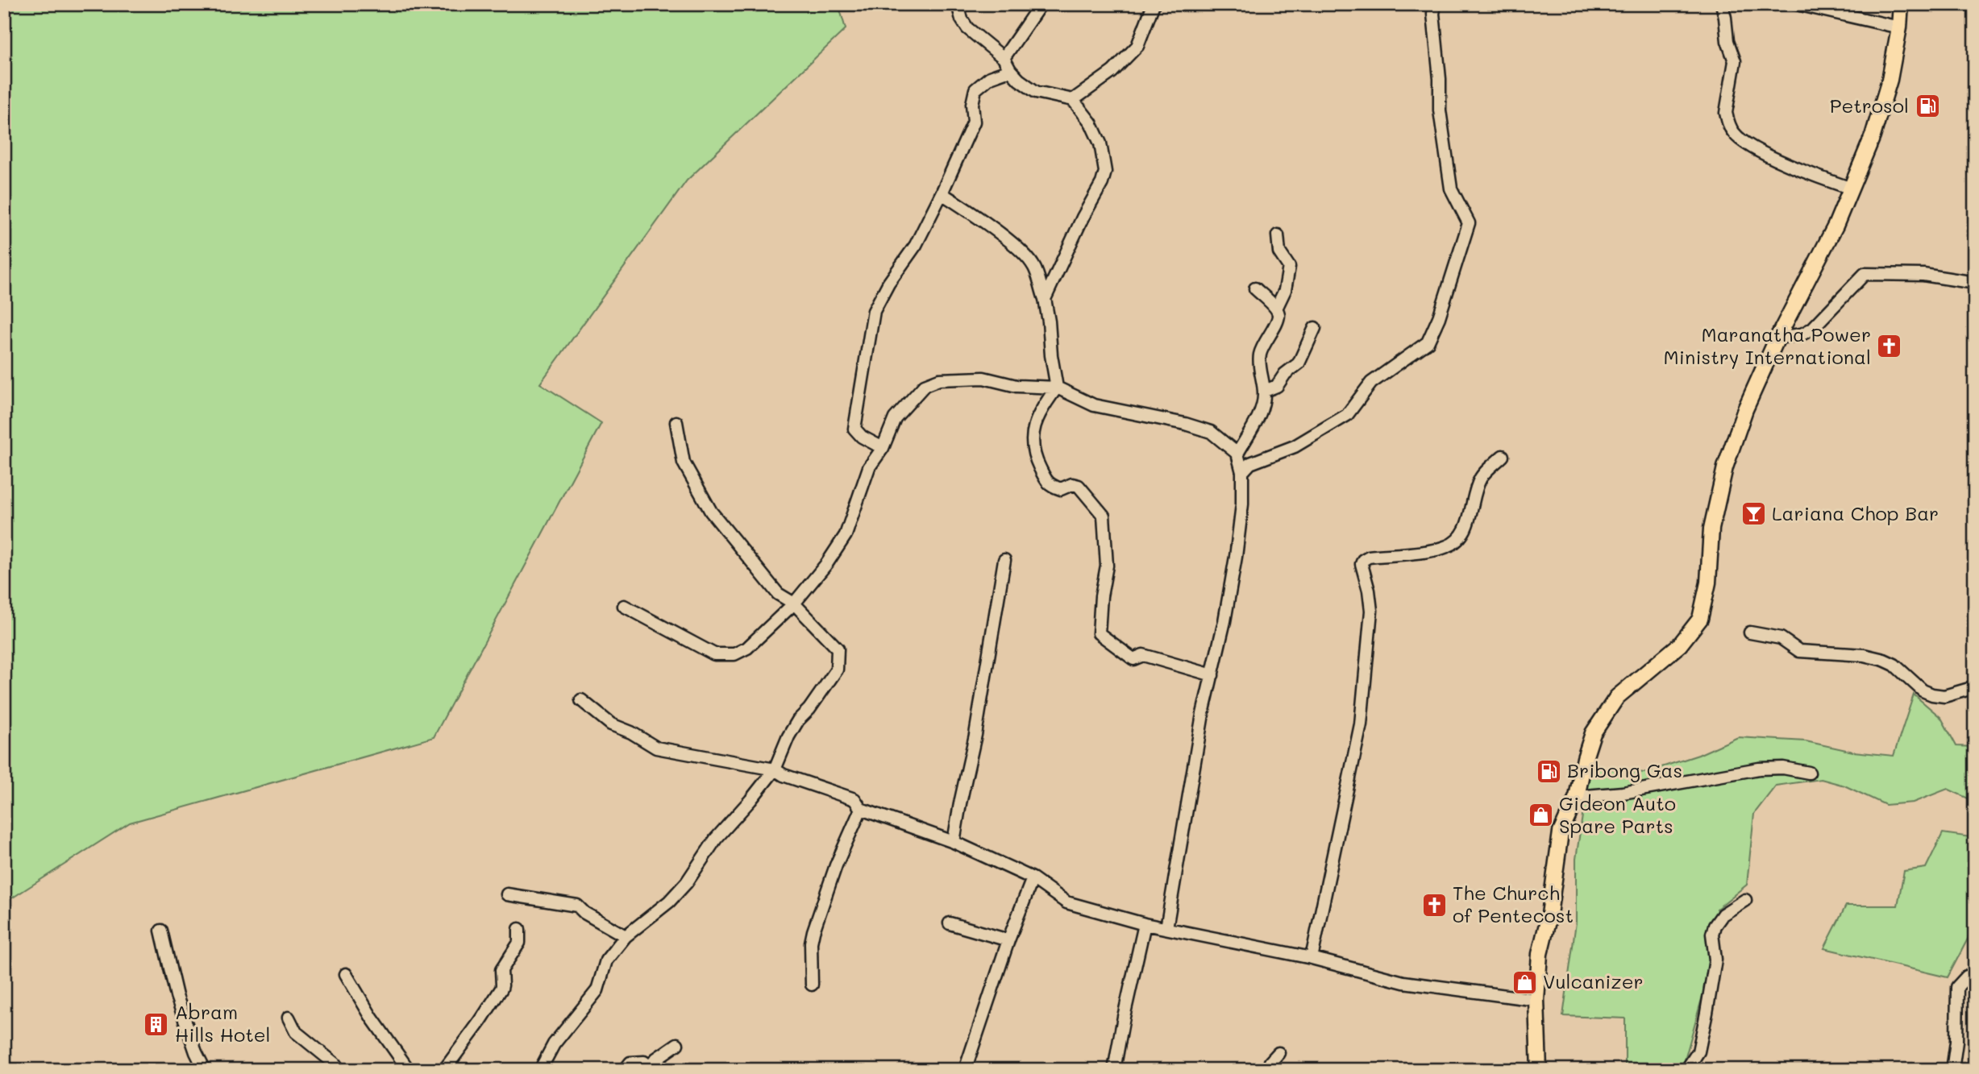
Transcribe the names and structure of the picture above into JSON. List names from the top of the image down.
{
  "places": {
    "fuel station": ["Petrosol", "Bribong Gas"],
    "church": ["Maranatha Power Ministry International", "The Church of Pentecost"],
    "bar": ["Lariana Chop Bar"],
    "shop": ["Gideon Auto Spare Parts", "Vulcanizer"],
    "building": ["Abram Hills Hotel"]
  }
}
